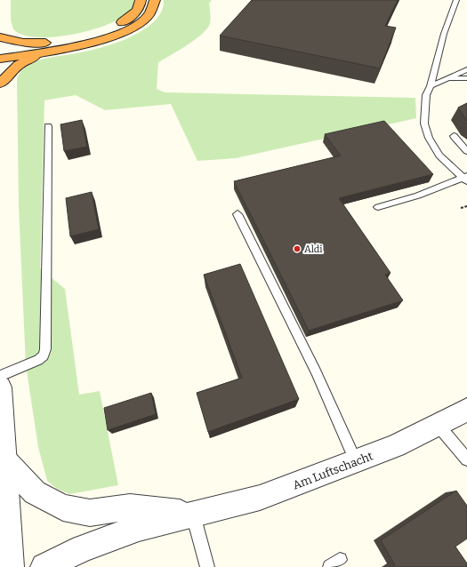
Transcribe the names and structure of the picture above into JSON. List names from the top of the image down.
{
  "streets": {
    "street": ["Am Luftschacht"]
  },
  "places": ["Aldi"]
}
